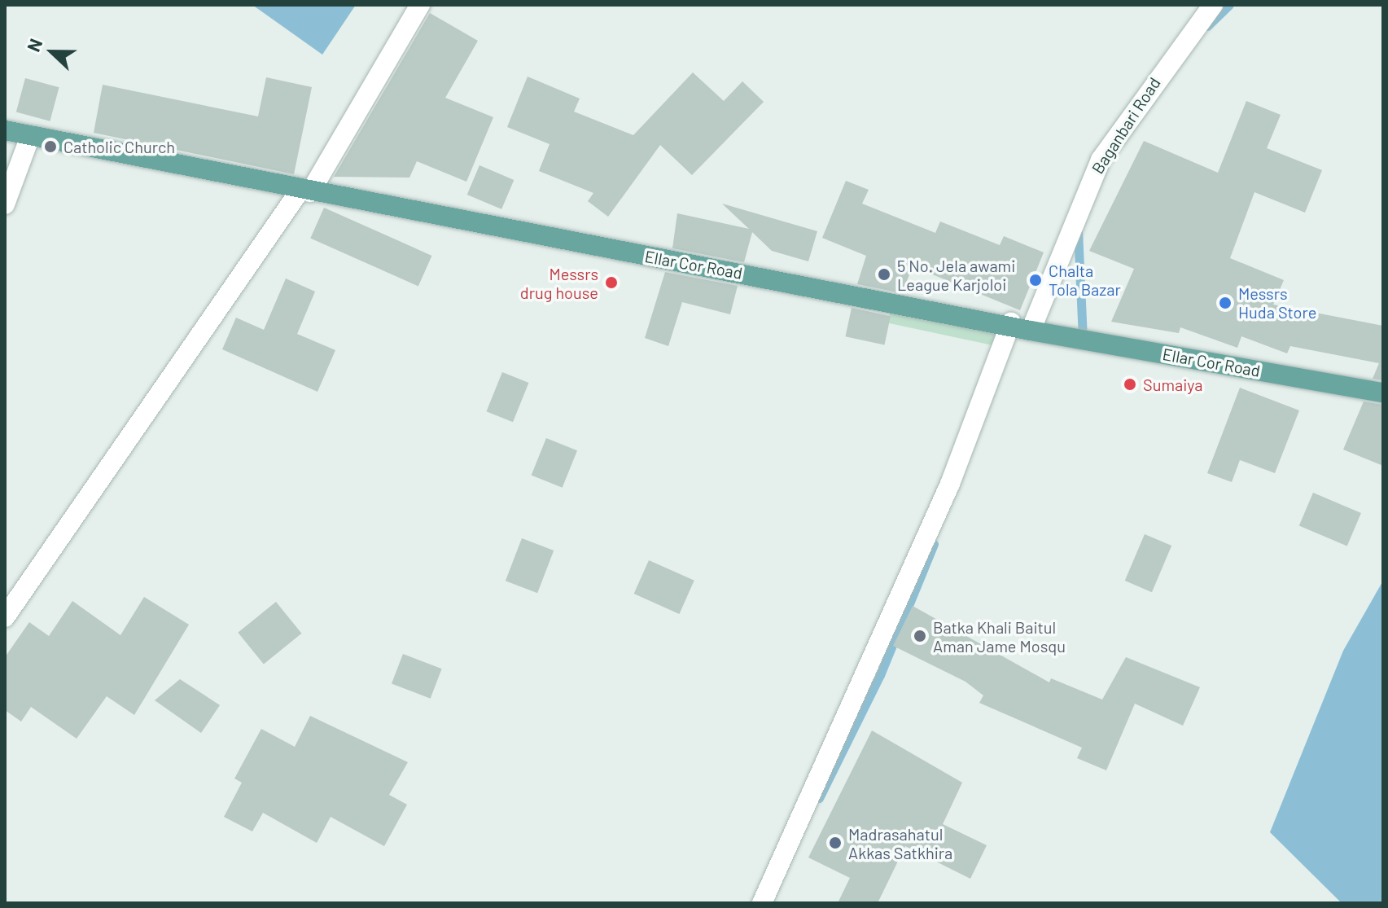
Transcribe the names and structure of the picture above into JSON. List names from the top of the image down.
{
  "streets": {
    "main road": ["Ellar Cor Road"],
    "street": ["Baganbari Road"]
  },
  "crossings": [
    ["Baganbari Road", "Ellar Cor Road"]
  ],
  "places": [
    "Catholic Church",
    "5 No. Jela awami League Karjoloi",
    "Chalta Tola Bazar",
    "Messrs drug house",
    "Messrs Huda Store",
    "Sumaiya",
    "Batka Khali Baitul Aman Jame Mosqu",
    "Madrasahatul Akkas Satkhira"
  ],
  "north": "left"
}
